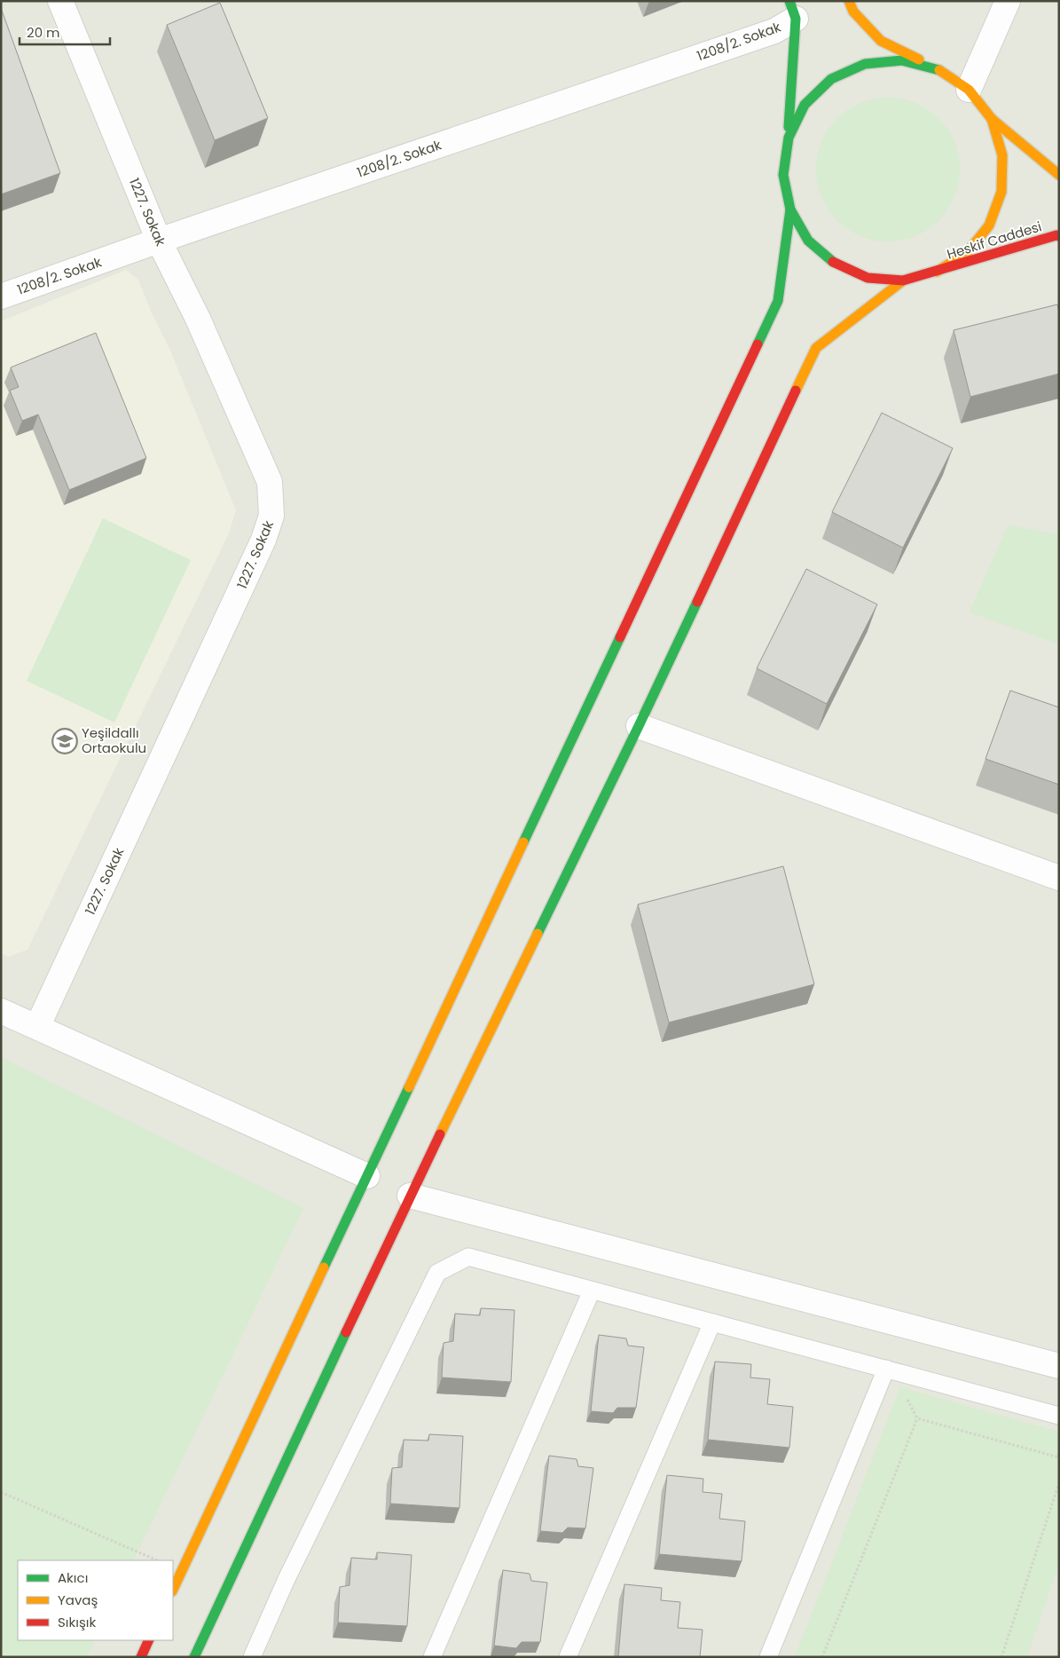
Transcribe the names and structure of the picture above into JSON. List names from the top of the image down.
{
  "streets": {
    "main road": ["Heskif Caddesi"],
    "street": ["1208/2. Sokak", "1227. Sokak"]
  },
  "crossings": [
    ["1208/2. Sokak", "1227. Sokak"]
  ],
  "places": {
    "school or university": ["Yeşildallı Ortaokulu"]
  },
  "legend": ["Akıcı", "Yavaş", "Sıkışık"],
  "scale_bar": "20 m"
}
